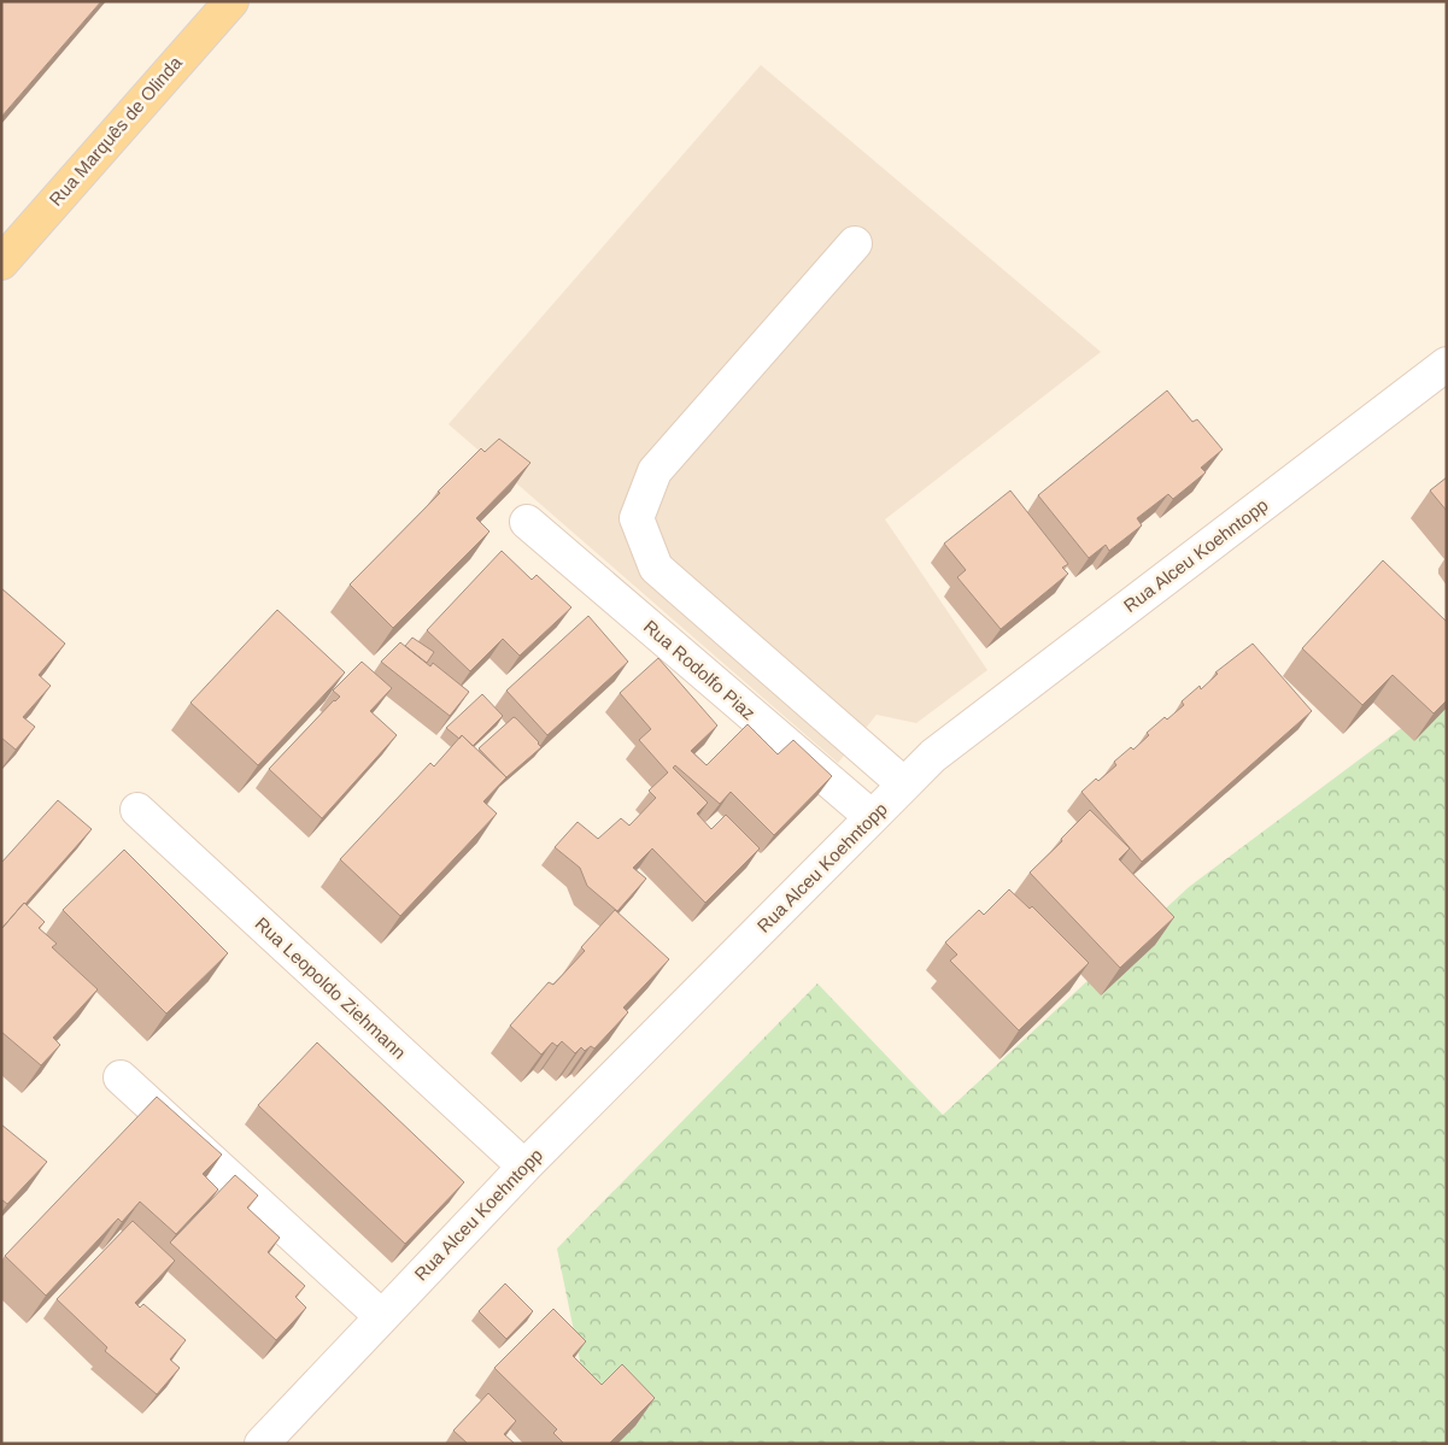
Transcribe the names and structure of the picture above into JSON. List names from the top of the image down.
{
  "streets": {
    "main road": ["Rua Marquês de Olinda"],
    "street": ["Rua Alceu Koehntopp", "Rua Rodolfo Piaz", "Rua Leopoldo Ziehmann"]
  },
  "crossings": [
    ["Rua Alceu Koehntopp", "Rua Rodolfo Piaz"],
    ["Rua Alceu Koehntopp", "Rua Leopoldo Ziehmann"]
  ]
}
